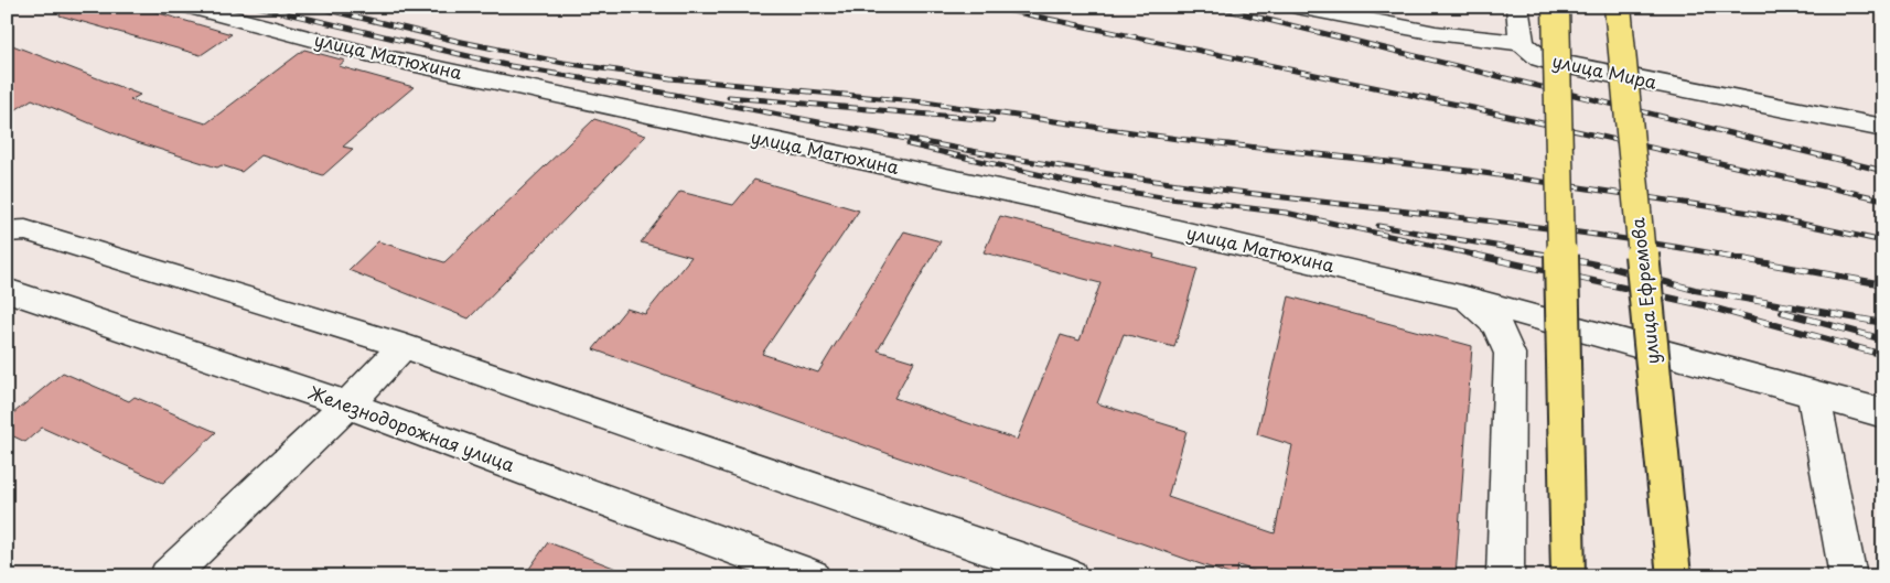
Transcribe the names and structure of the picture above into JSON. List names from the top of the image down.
{
  "streets": {
    "main road": ["улица Ефремова"],
    "street": ["улица Матюхина", "улица Мира", "Железнодорожная улица"]
  }
}
